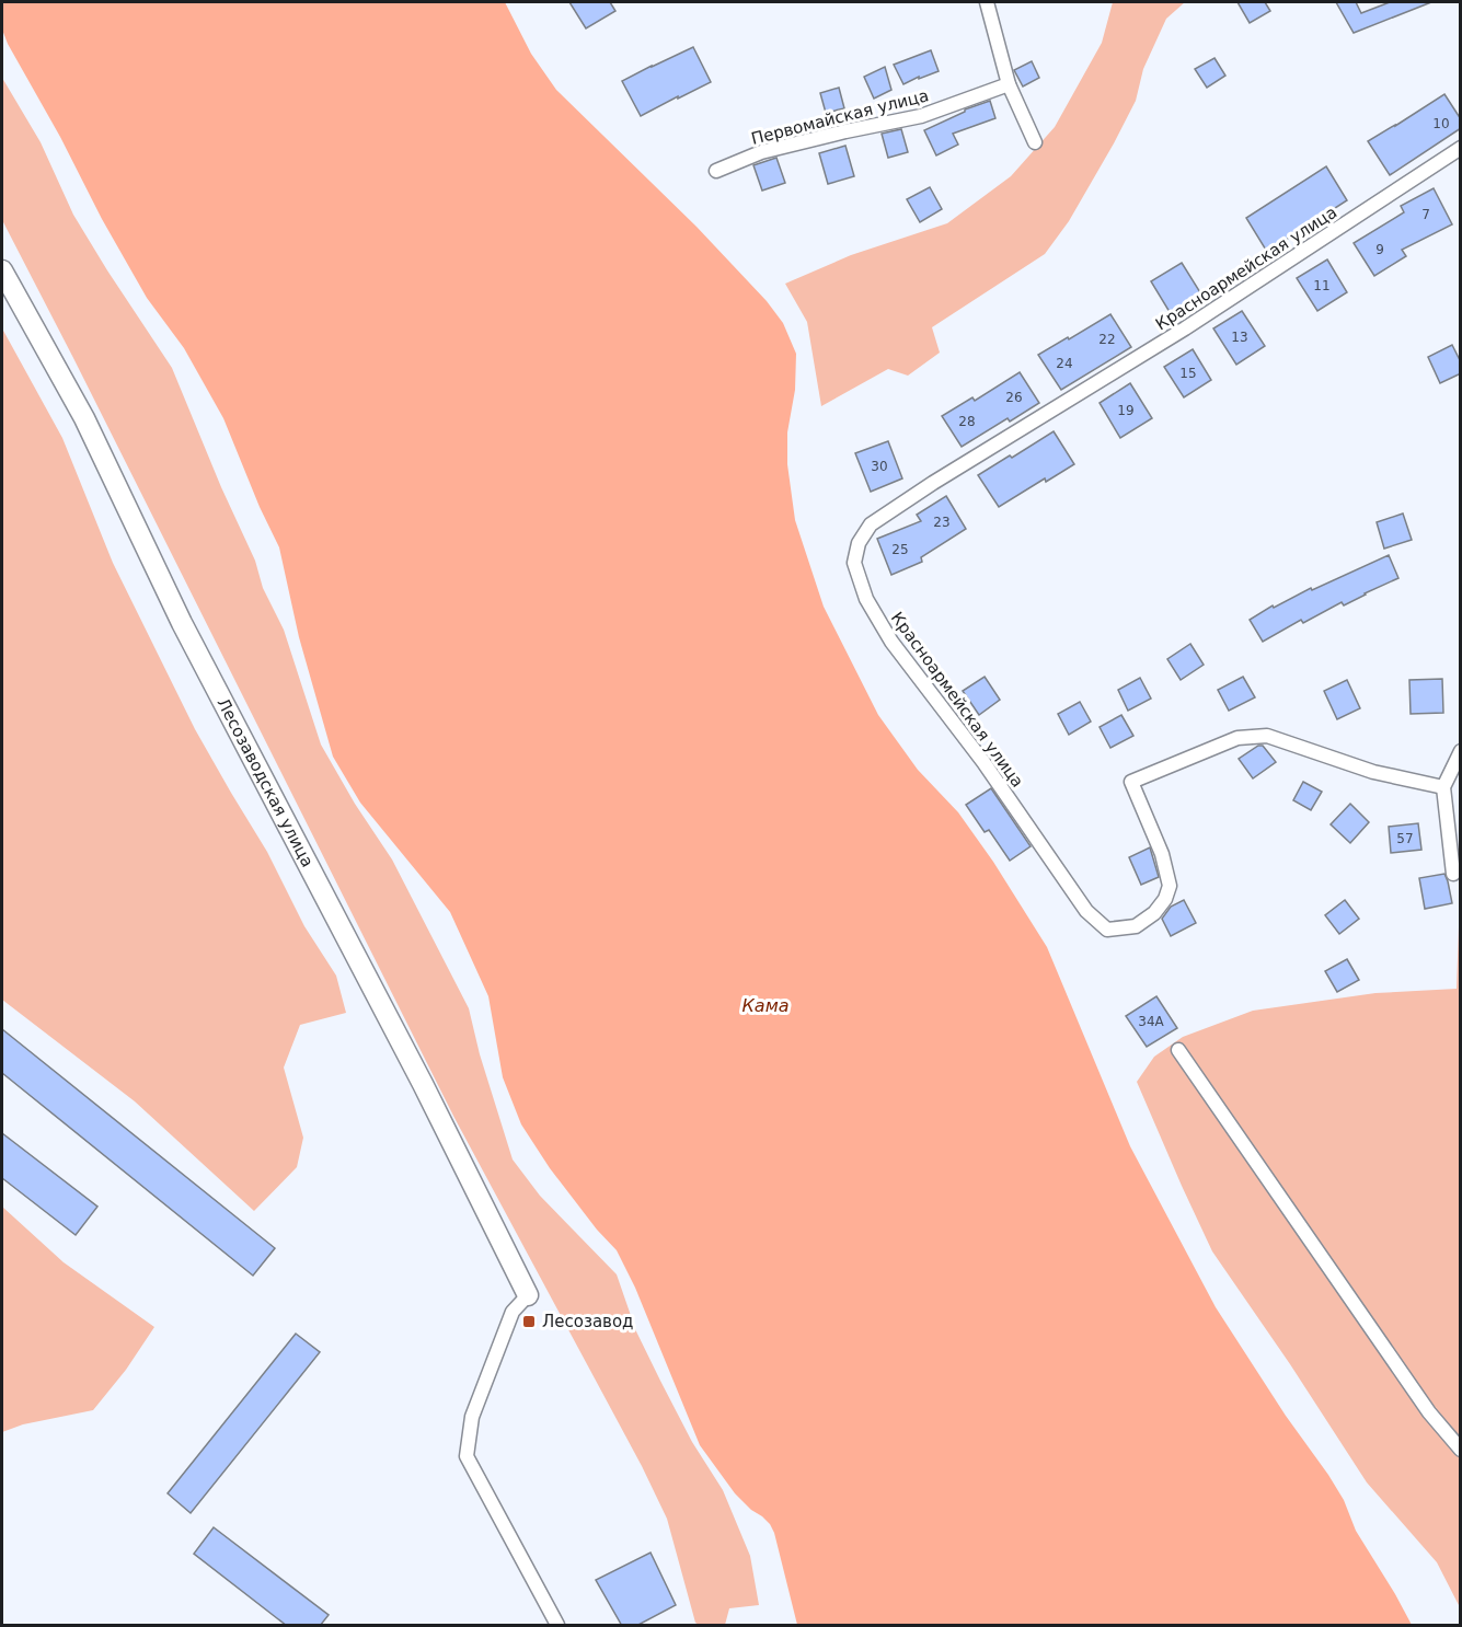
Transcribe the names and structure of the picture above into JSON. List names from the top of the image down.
{
  "streets": {
    "street": ["Первомайская улица", "Красноармейская улица", "Лесозаводская улица"]
  },
  "water": ["Кама"],
  "places": {
    "transit": ["Лесозавод"]
  },
  "house_numbers": [
    "10",
    "7",
    "9",
    "11",
    "13",
    "22",
    "24",
    "15",
    "26",
    "19",
    "28",
    "30",
    "23",
    "25",
    "57",
    "34А"
  ]
}
